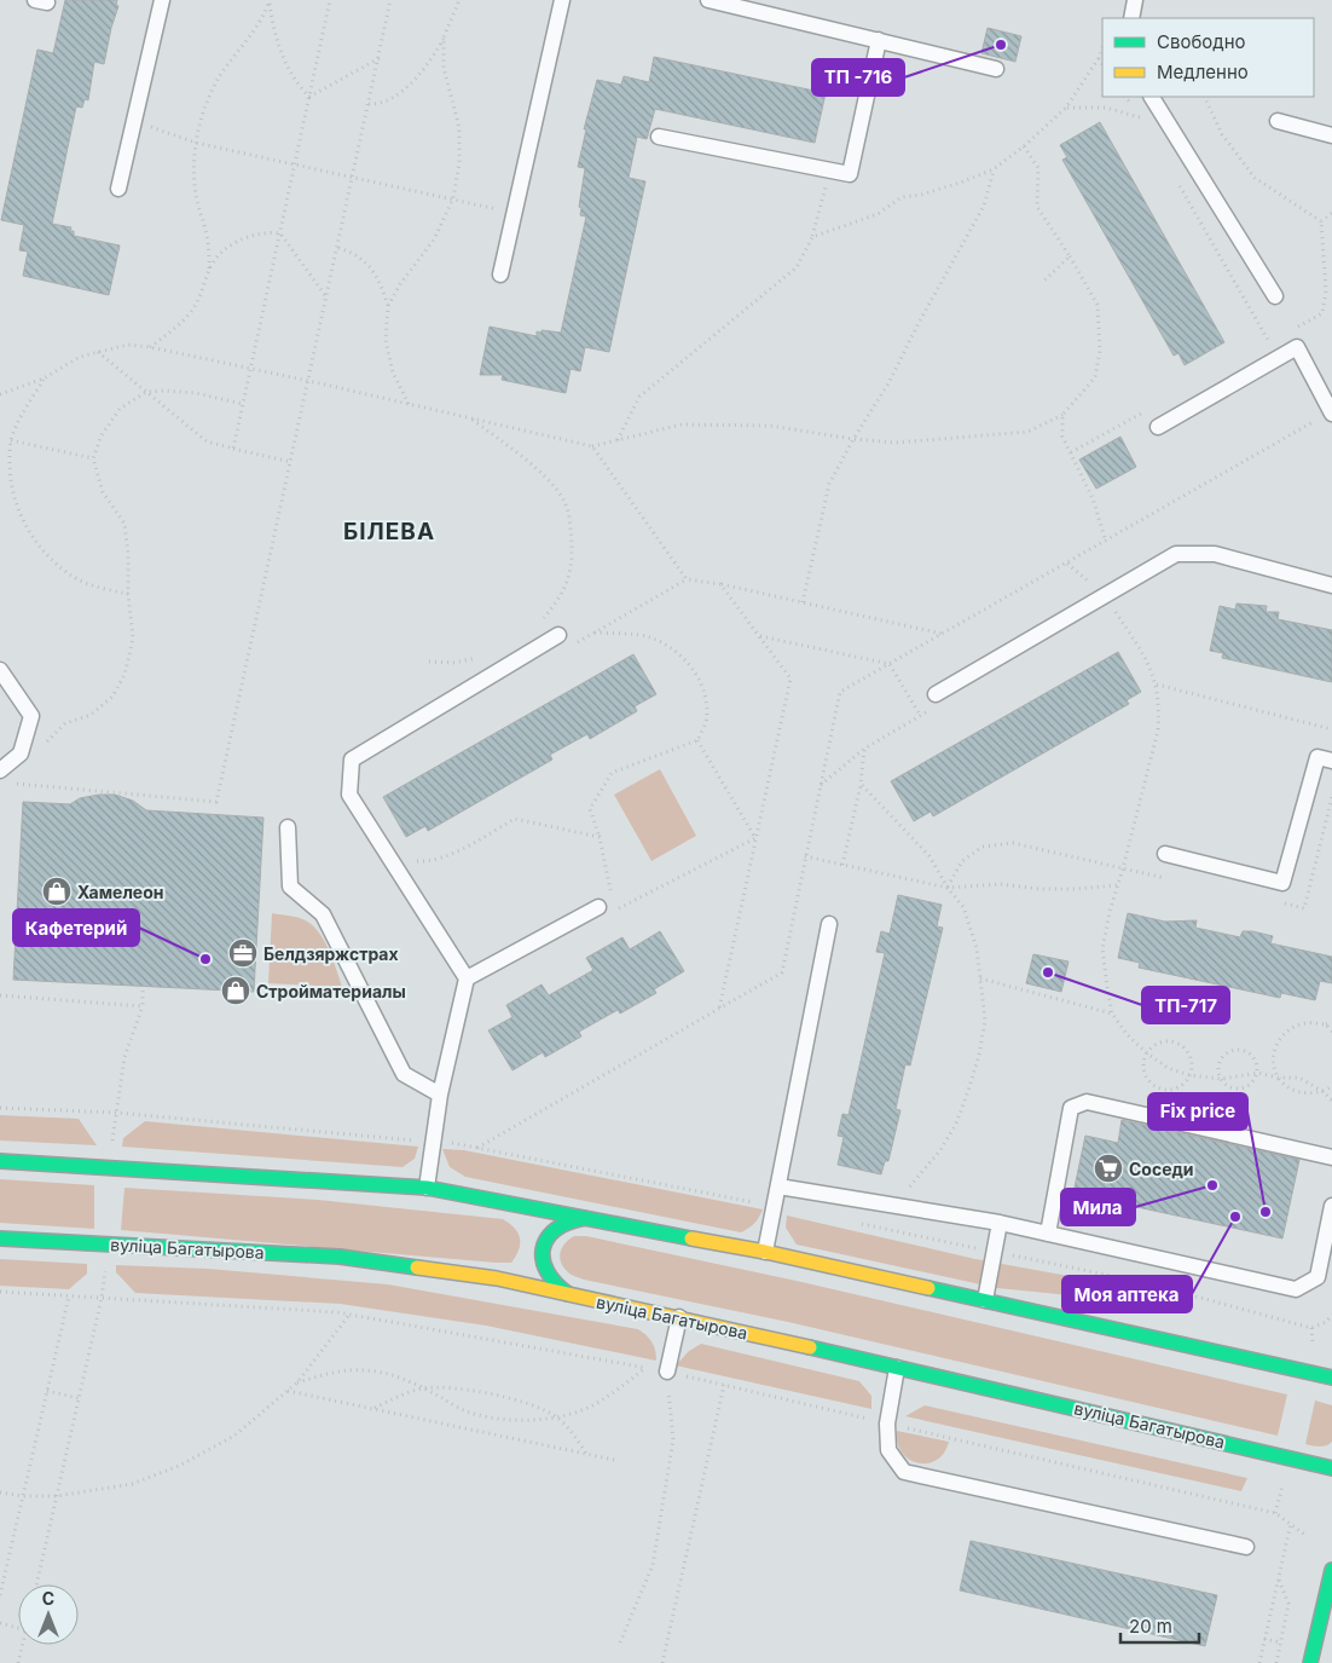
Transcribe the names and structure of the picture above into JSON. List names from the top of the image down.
{
  "streets": {
    "street": ["вуліца Багатырова"]
  },
  "districts": ["БІЛЕВА"],
  "places": {
    "other": [
      "ТП -716",
      "Кафетерий",
      "ТП-717",
      "Мила",
      "Fix price",
      "Моя аптека"
    ],
    "shop": ["Хамелеон", "Стройматериалы"],
    "office": ["Белдзяржстрах"],
    "supermarket": ["Соседи"]
  },
  "legend": ["Свободно", "Медленно"],
  "scale_bar": "20 m",
  "north": "top"
}
